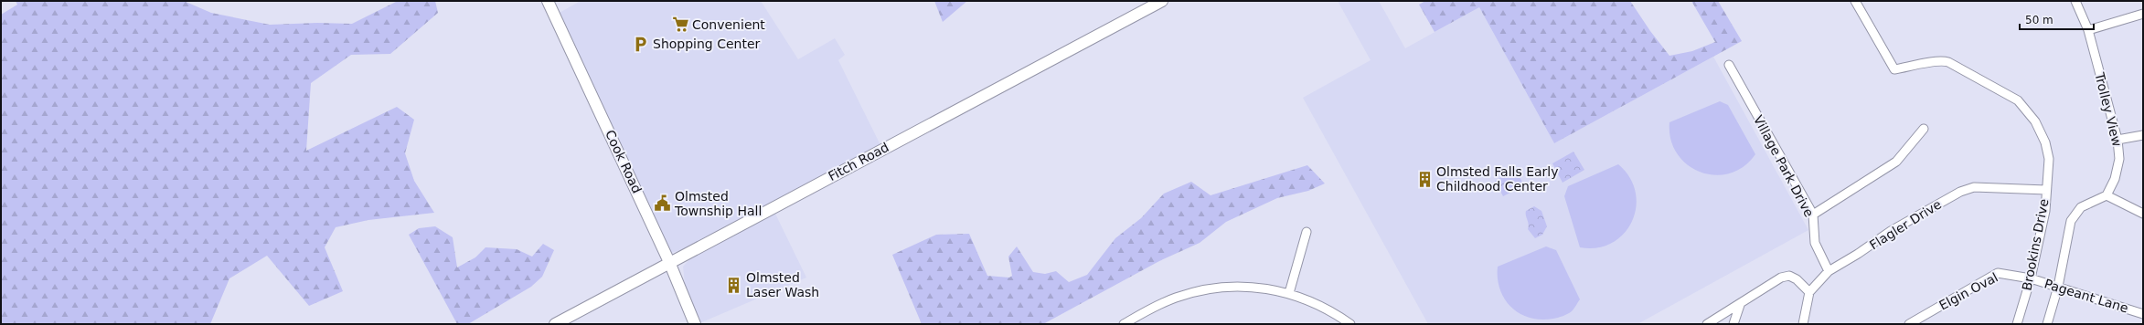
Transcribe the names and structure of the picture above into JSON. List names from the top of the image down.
{
  "streets": {
    "street": [
      "Trolley View",
      "Cook Road",
      "Fitch Road",
      "Village Park Drive",
      "Flagler Drive",
      "Brookins Drive",
      "Elgin Oval",
      "Pageant Lane"
    ]
  },
  "crossings": [
    ["Cook Road", "Fitch Road"],
    ["Village Park Drive", "Flagler Drive"],
    ["Flagler Drive", "Brookins Drive"],
    ["Brookins Drive", "Elgin Oval"],
    ["Brookins Drive", "Pageant Lane"],
    ["Elgin Oval", "Pageant Lane"]
  ],
  "places": {
    "supermarket": ["Convenient"],
    "parking": ["Shopping Center"],
    "building": ["Olmsted Falls Early Childhood Center", "Olmsted Laser Wash"],
    "public building": ["Olmsted Township Hall"]
  },
  "scale_bar": "50 m"
}
